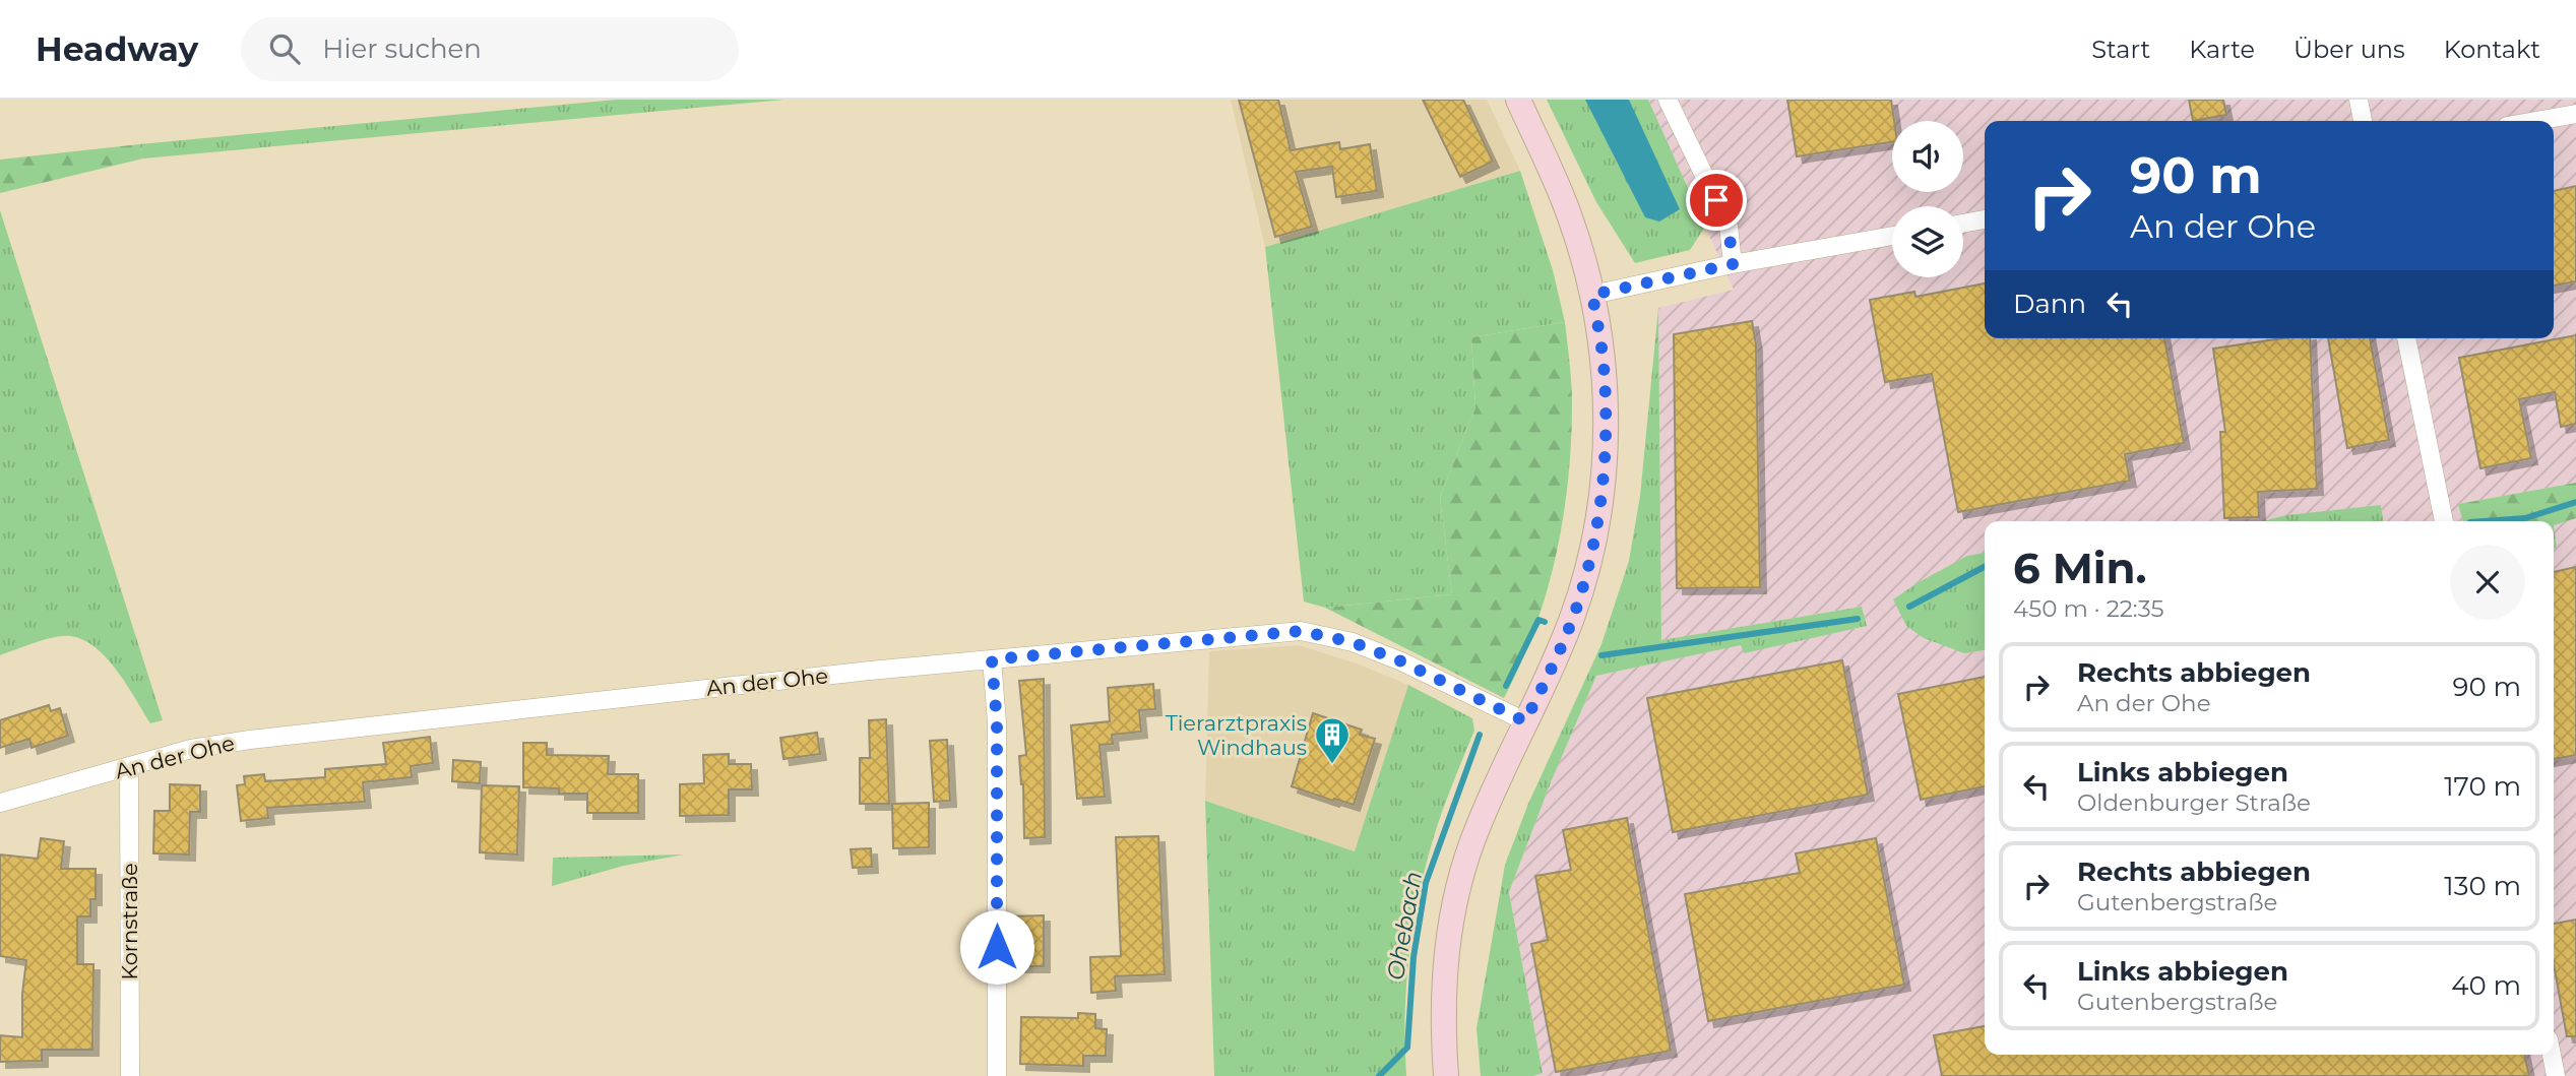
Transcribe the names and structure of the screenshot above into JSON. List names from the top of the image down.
{
  "streets": {
    "street": ["An der Ohe", "Kornstraße"]
  },
  "crossings": [
    ["An der Ohe", "Kornstraße"]
  ],
  "water": ["Ohebach"],
  "places": {
    "building": ["Tierarztpraxis Windhaus"]
  },
  "page": {
    "header": "Headway",
    "search": "Hier suchen",
    "nav": [
      "Start",
      "Karte",
      "Über uns",
      "Kontakt"
    ],
    "turn": ["90 m", "An der Ohe"],
    "then": "Dann",
    "heading": ["6 Min.", "450 m · 22:35"],
    "list": [
      {
        "name": "Rechts abbiegen",
        "note": "An der Ohe",
        "value": "90 m"
      },
      {
        "name": "Links abbiegen",
        "note": "Oldenburger Straße",
        "value": "170 m"
      },
      {
        "name": "Rechts abbiegen",
        "note": "Gutenbergstraße",
        "value": "130 m"
      },
      {
        "name": "Links abbiegen",
        "note": "Gutenbergstraße",
        "value": "40 m"
      }
    ]
  }
}
